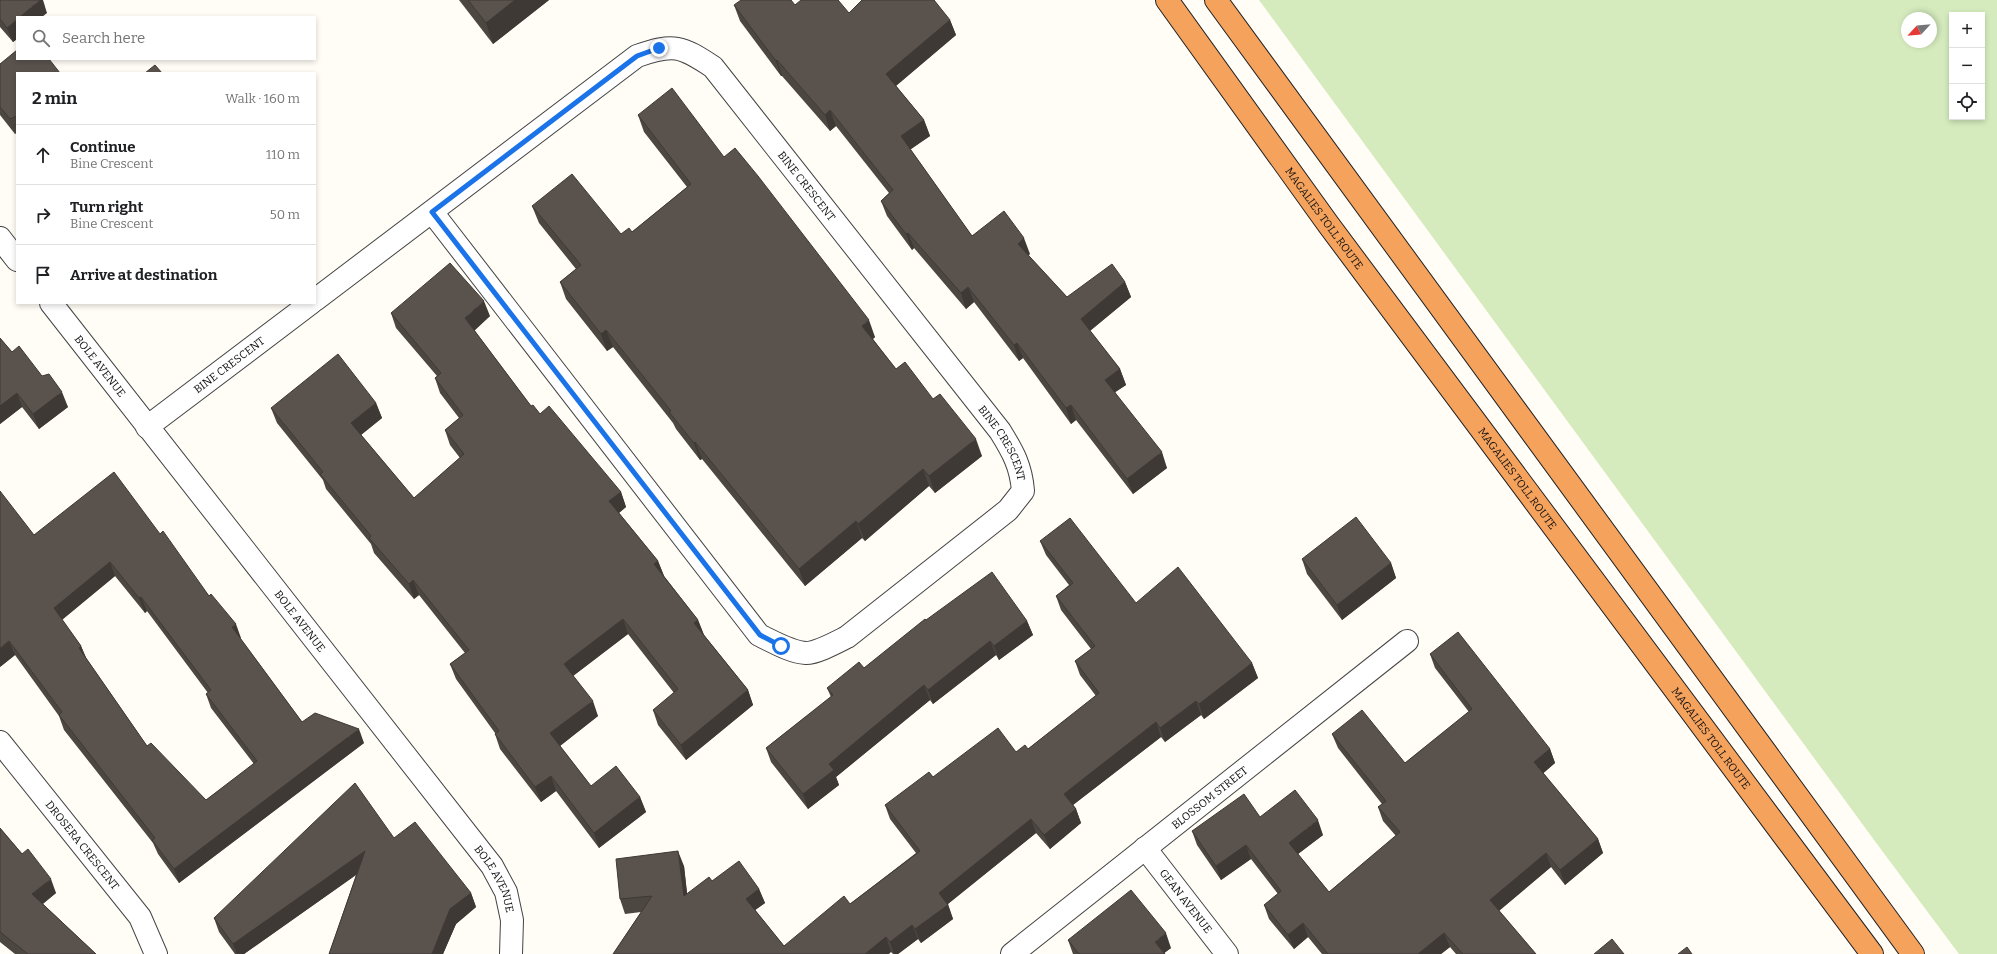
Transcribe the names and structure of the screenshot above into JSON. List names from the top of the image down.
{
  "streets": {
    "highway": ["MAGALIES TOLL ROUTE"],
    "street": [
      "BINE CRESCENT",
      "BOLE AVENUE",
      "BLOSSOM STREET",
      "DROSERA CRESCENT",
      "GEAN AVENUE"
    ]
  },
  "crossings": [
    ["BINE CRESCENT", "BOLE AVENUE"],
    ["BLOSSOM STREET", "GEAN AVENUE"]
  ],
  "north": "bottom left",
  "page": {
    "map_buttons": ["+", "−"],
    "search": "Search here",
    "heading": ["2 min", "Walk · 160 m"],
    "list": [
      ["Continue", "Bine Crescent", "110 m"],
      ["Turn right", "Bine Crescent", "50 m"],
      "Arrive at destination"
    ]
  }
}
